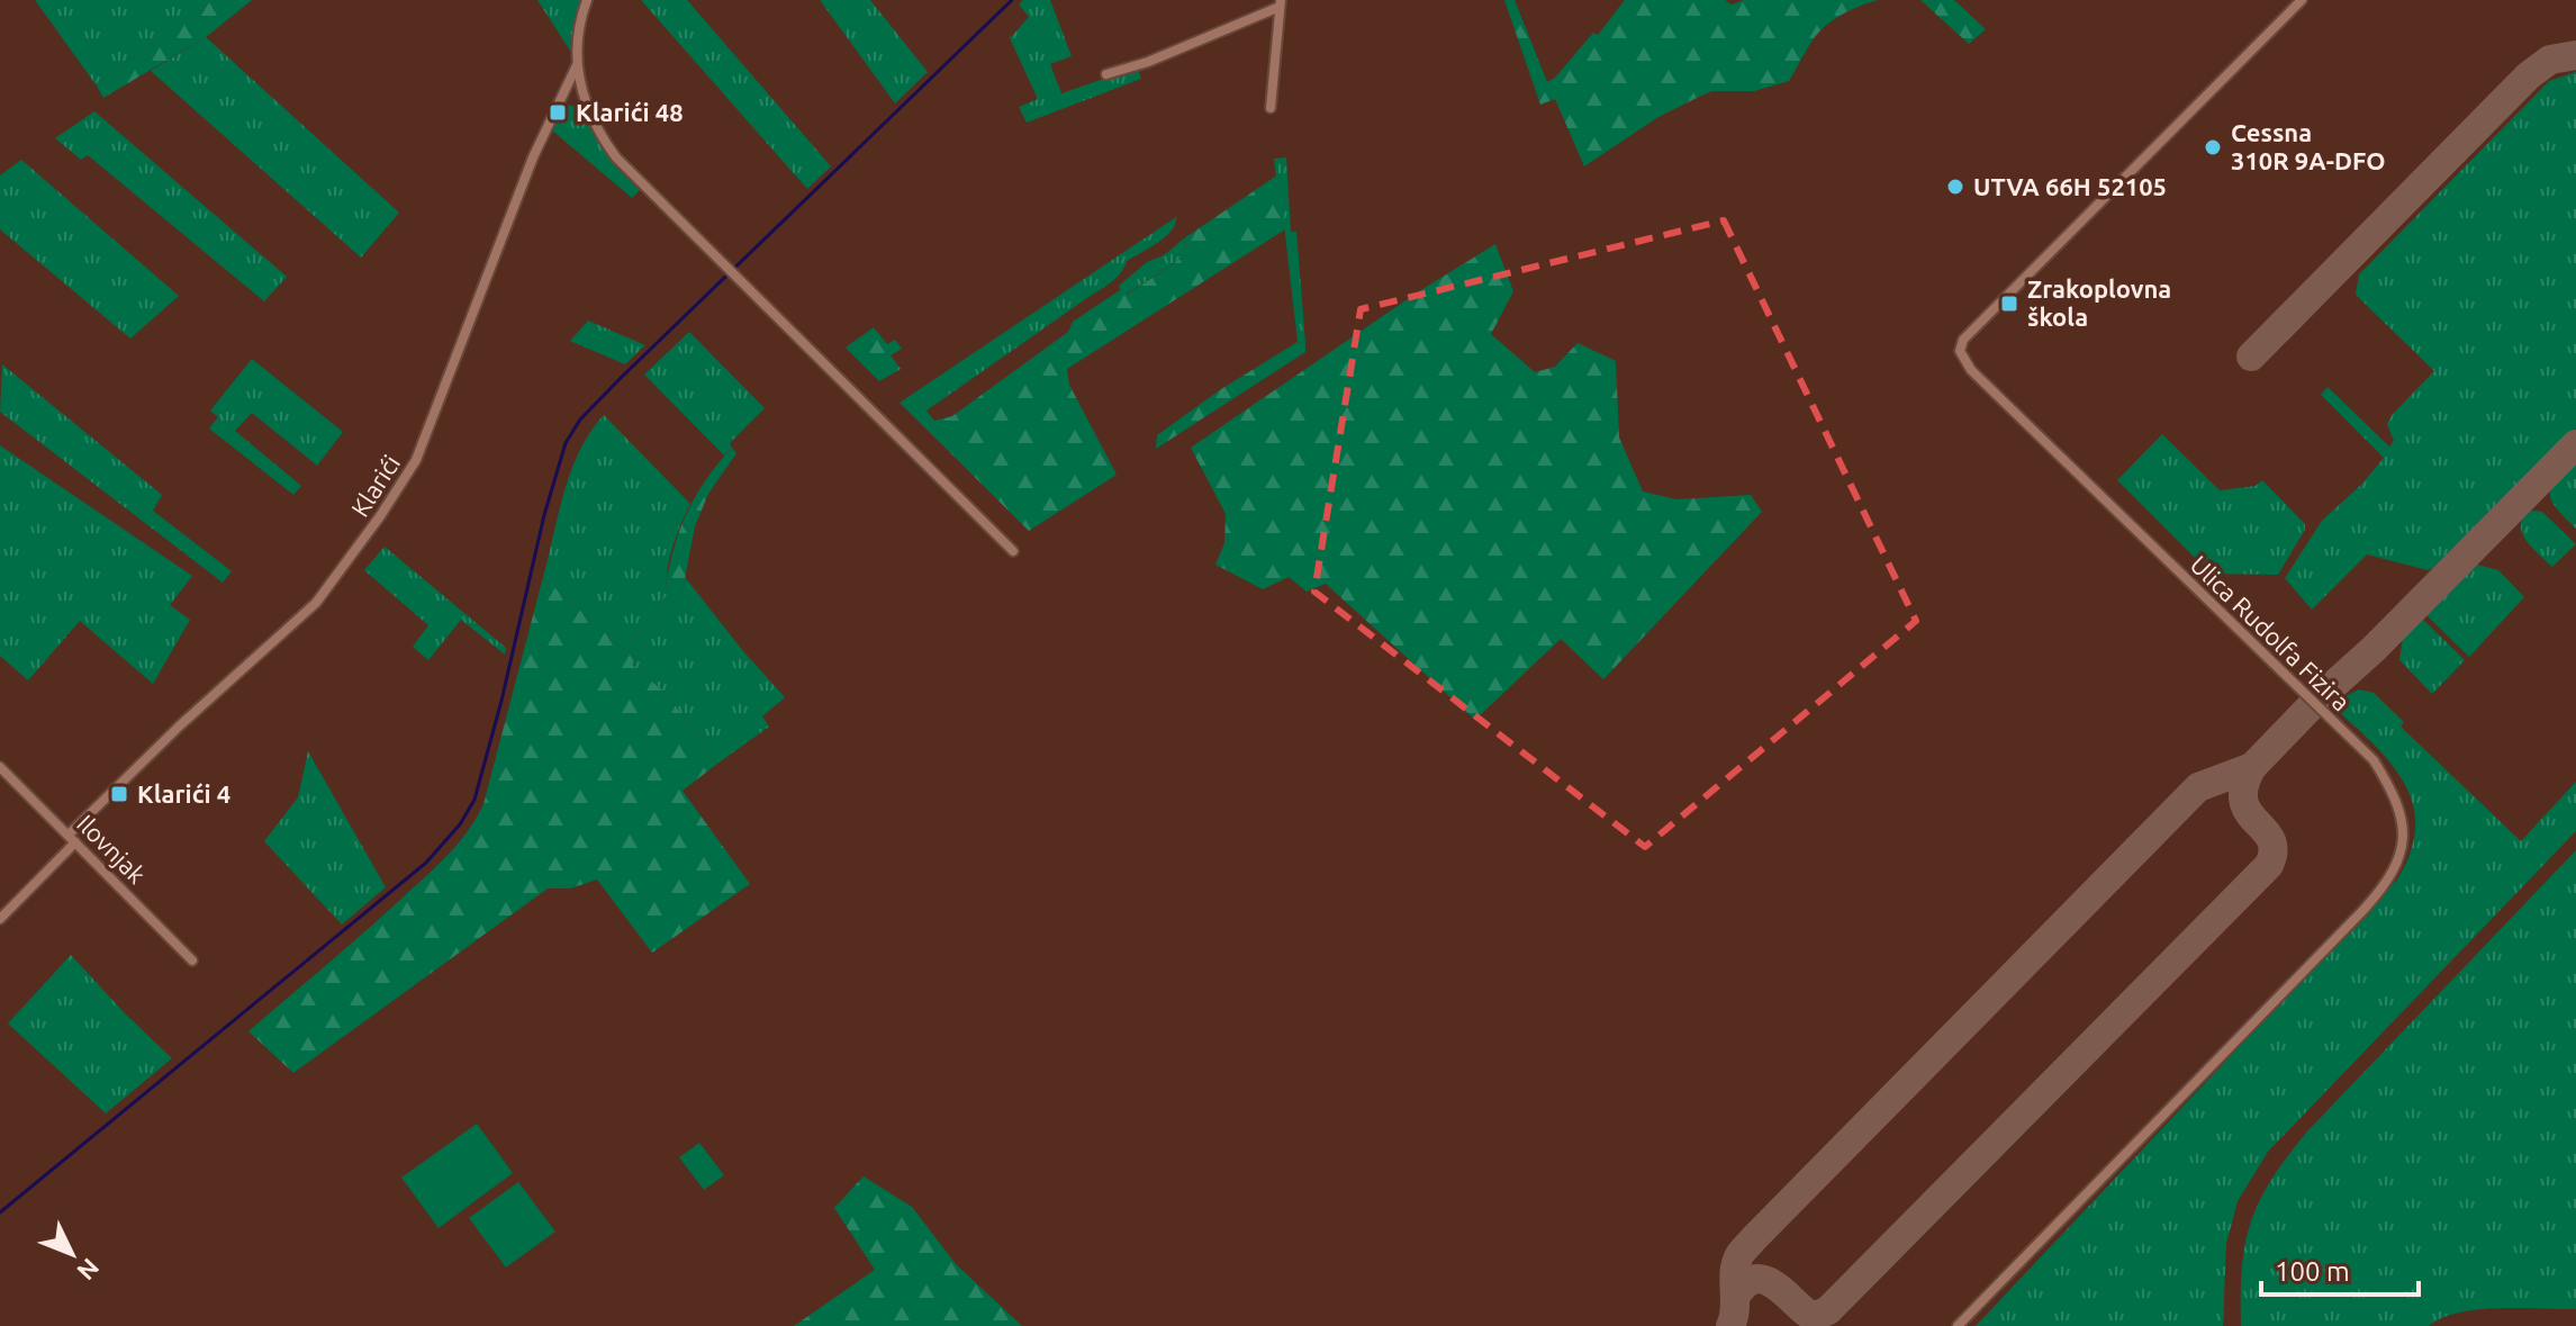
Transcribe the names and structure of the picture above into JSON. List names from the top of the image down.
{
  "streets": {
    "street": ["Klarići", "Ulica Rudolfa Fizira", "Ilovnjak"]
  },
  "crossings": [
    ["Klarići", "Ilovnjak"]
  ],
  "places": {
    "transit": ["Klarići 48", "Zrakoplovna škola", "Klarići 4"],
    "other": ["Cessna 310R 9A-DFO", "UTVA 66H 52105"]
  },
  "scale_bar": "100 m",
  "north": "bottom right"
}
